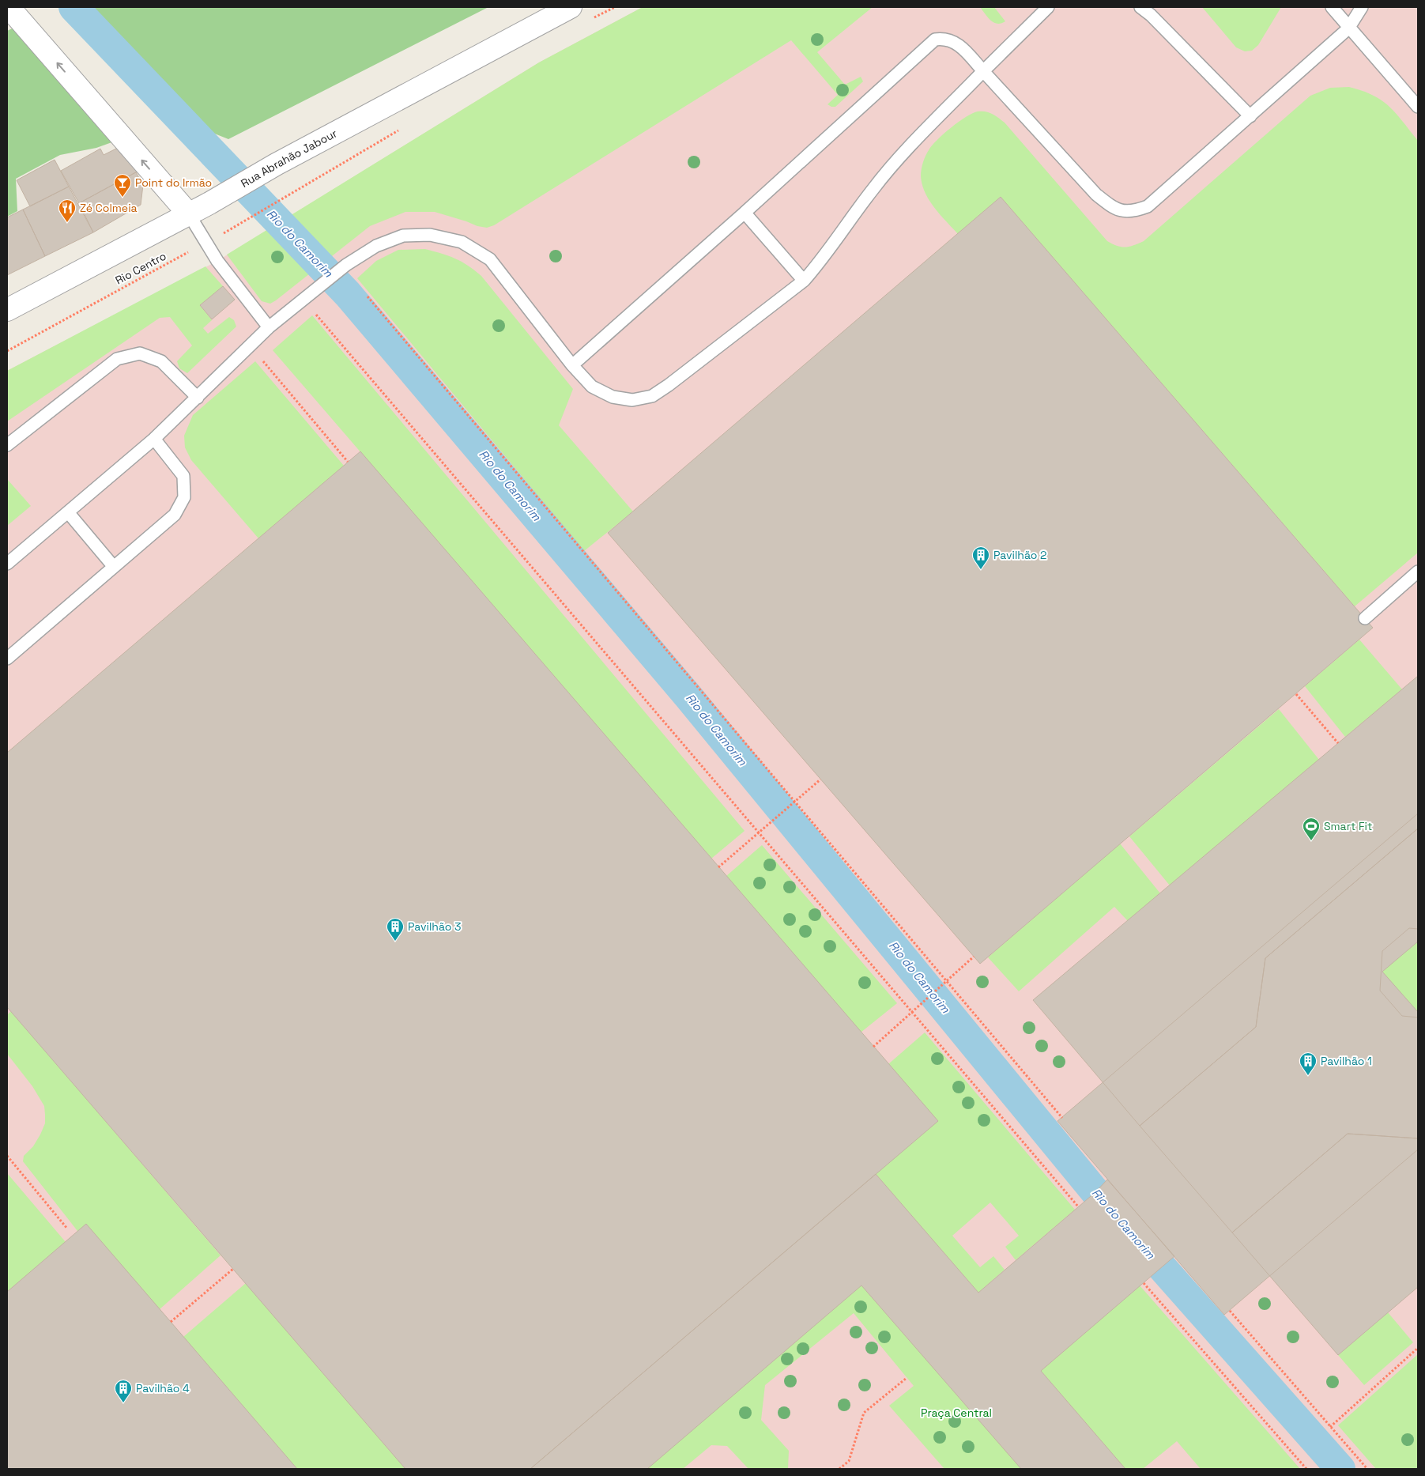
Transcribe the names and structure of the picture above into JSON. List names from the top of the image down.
{
  "streets": {
    "street": ["Rua Abrahão Jabour"],
    "path": ["Rio Centro"]
  },
  "water": ["Rio do Camorim"],
  "parks": ["Praça Central"],
  "places": {
    "bar": ["Point do Irmão"],
    "restaurant": ["Zé Colmeia"],
    "building": [
      "Pavilhão 2",
      "Pavilhão 3",
      "Pavilhão 1",
      "Pavilhão 4"
    ],
    "sports": ["Smart Fit"]
  }
}
